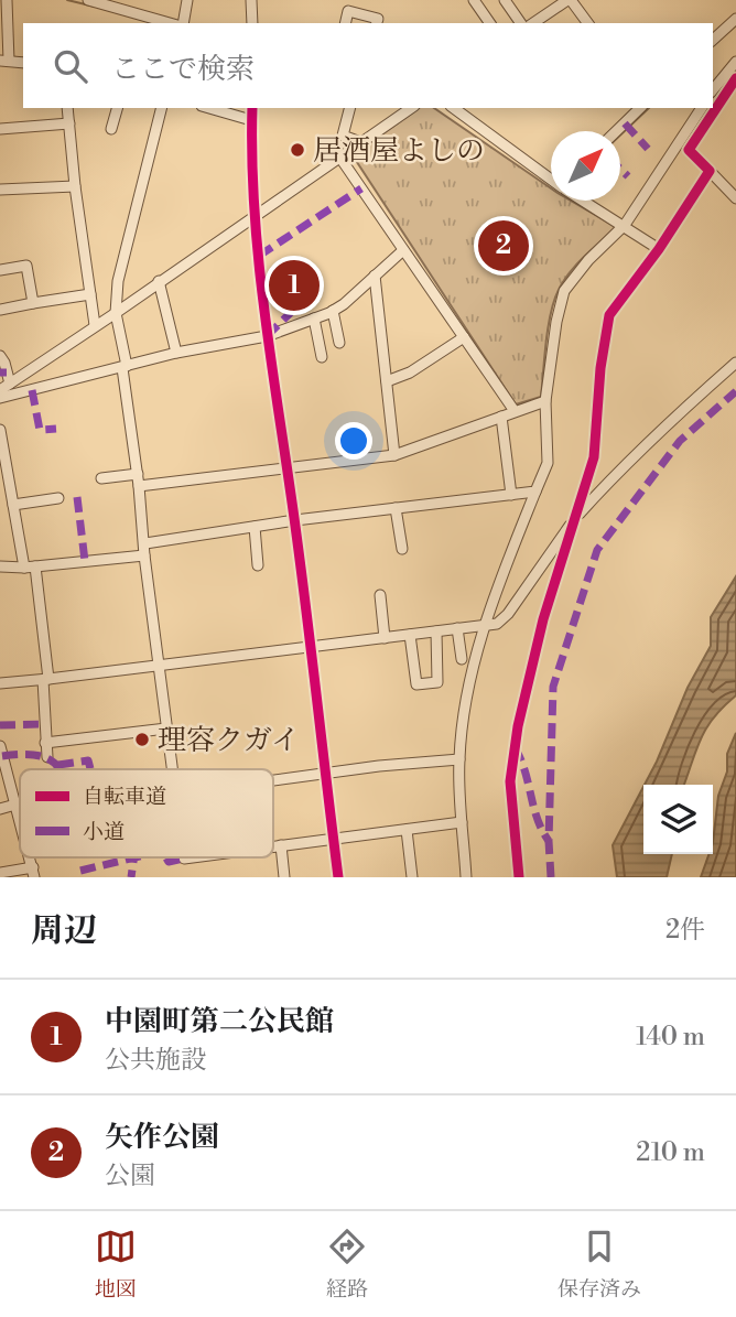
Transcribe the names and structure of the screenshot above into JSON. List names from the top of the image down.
{
  "places": ["居酒屋よしの", "理容クガイ"],
  "legend": ["自転車道", "小道"],
  "north": "top right",
  "page": {
    "search": "ここで検索",
    "pins": ["2", "1"],
    "heading": ["周辺", "2件"],
    "list": [
      {
        "mark": "1",
        "name": "中園町第二公民館",
        "note": "公共施設",
        "value": "140 m"
      },
      {
        "mark": "2",
        "name": "矢作公園",
        "note": "公園",
        "value": "210 m"
      }
    ],
    "nav": ["地図", "経路", "保存済み"]
  }
}
